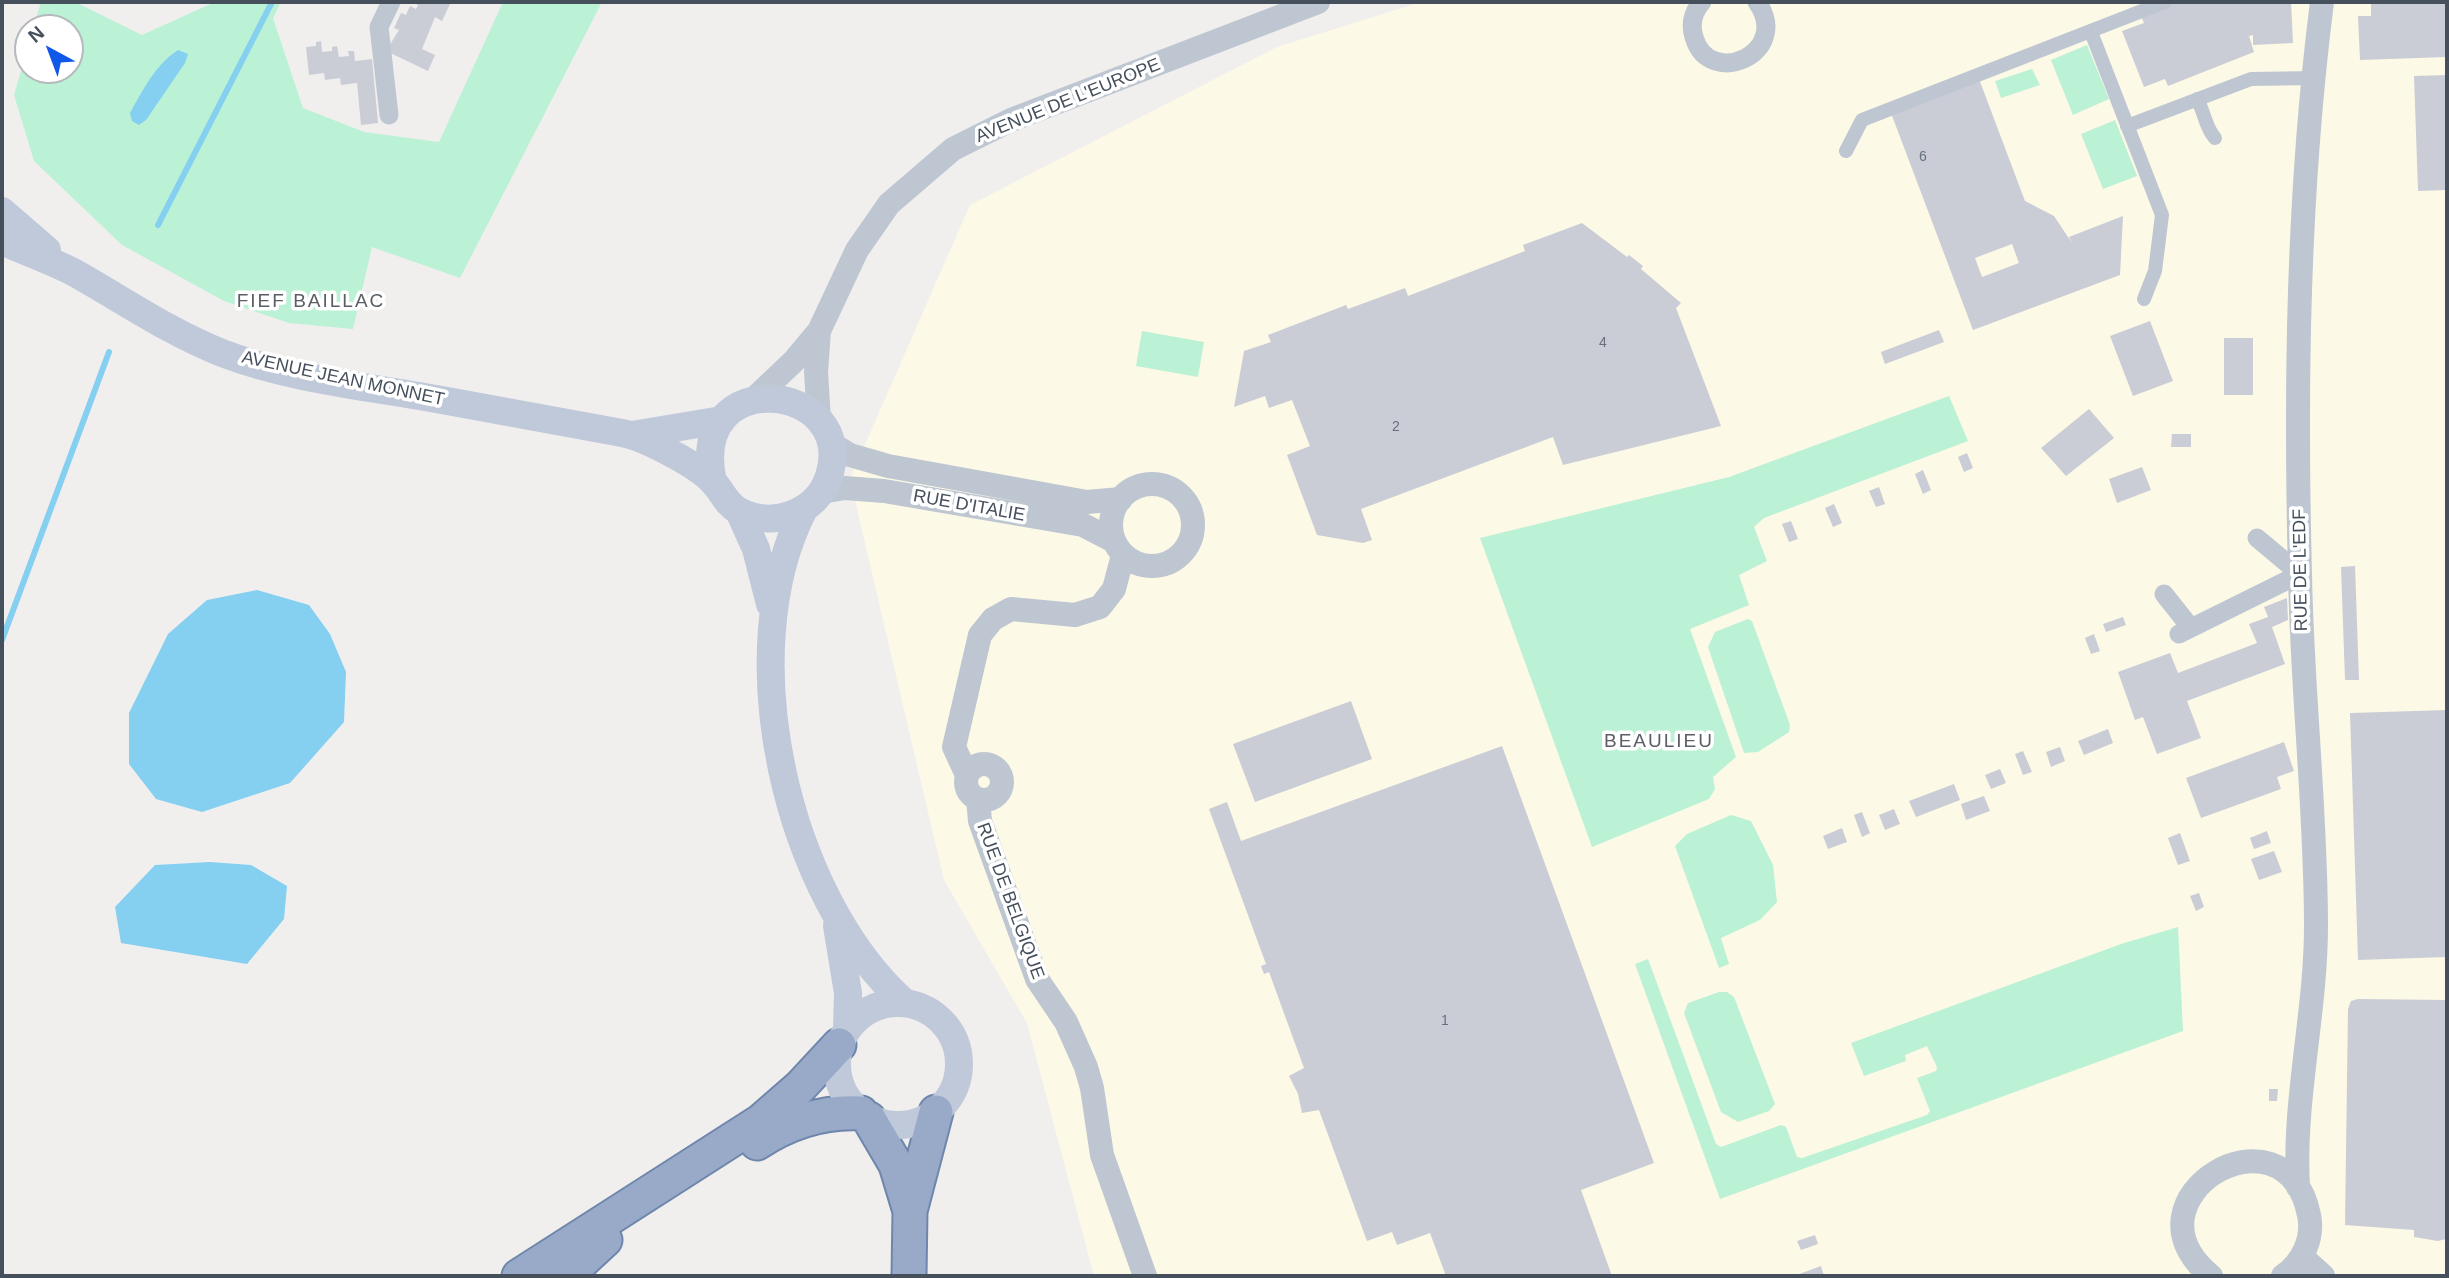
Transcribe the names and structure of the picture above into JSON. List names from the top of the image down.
{
  "streets": {
    "main road": ["AVENUE JEAN MONNET"],
    "street": [
      "AVENUE DE L'EUROPE",
      "RUE D'ITALIE",
      "RUE DE L'EDF",
      "RUE DE BELGIQUE"
    ]
  },
  "crossings": [
    ["AVENUE DE L'EUROPE", "AVENUE JEAN MONNET"],
    ["AVENUE DE L'EUROPE", "RUE D'ITALIE"],
    ["AVENUE JEAN MONNET", "RUE D'ITALIE"],
    ["RUE D'ITALIE", "RUE DE BELGIQUE"]
  ],
  "districts": ["FIEF BAILLAC", "BEAULIEU"],
  "house_numbers": [
    "6",
    "4",
    "2",
    "1"
  ],
  "north": "top left"
}
